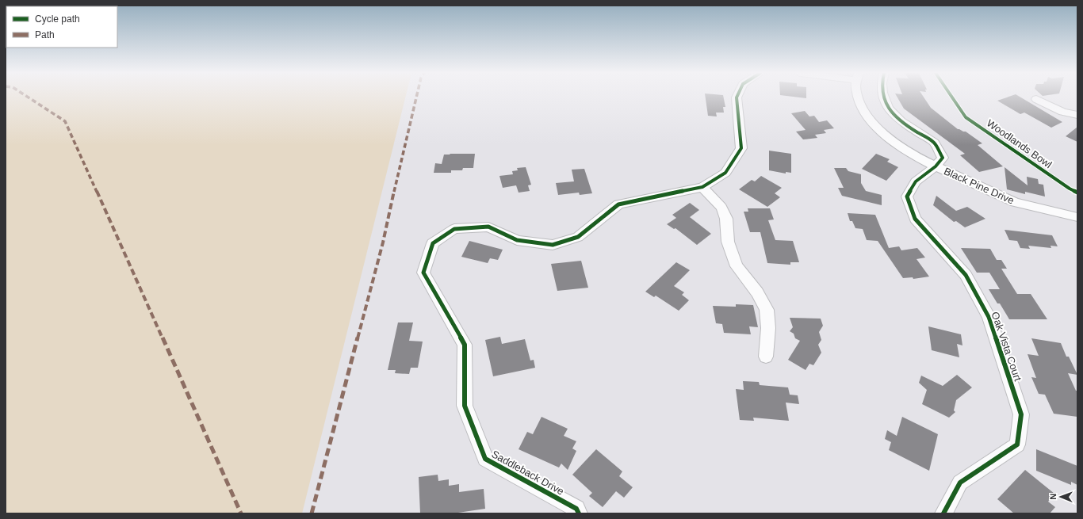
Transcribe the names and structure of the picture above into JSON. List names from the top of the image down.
{
  "streets": {
    "street": ["Black Pine Drive", "Oak Vista Court", "Saddleback Drive"],
    "cycle path": ["Woodlands Bowl"]
  },
  "crossings": [
    ["Black Pine Drive", "Oak Vista Court"]
  ],
  "legend": ["Cycle path", "Path"],
  "north": "left"
}
